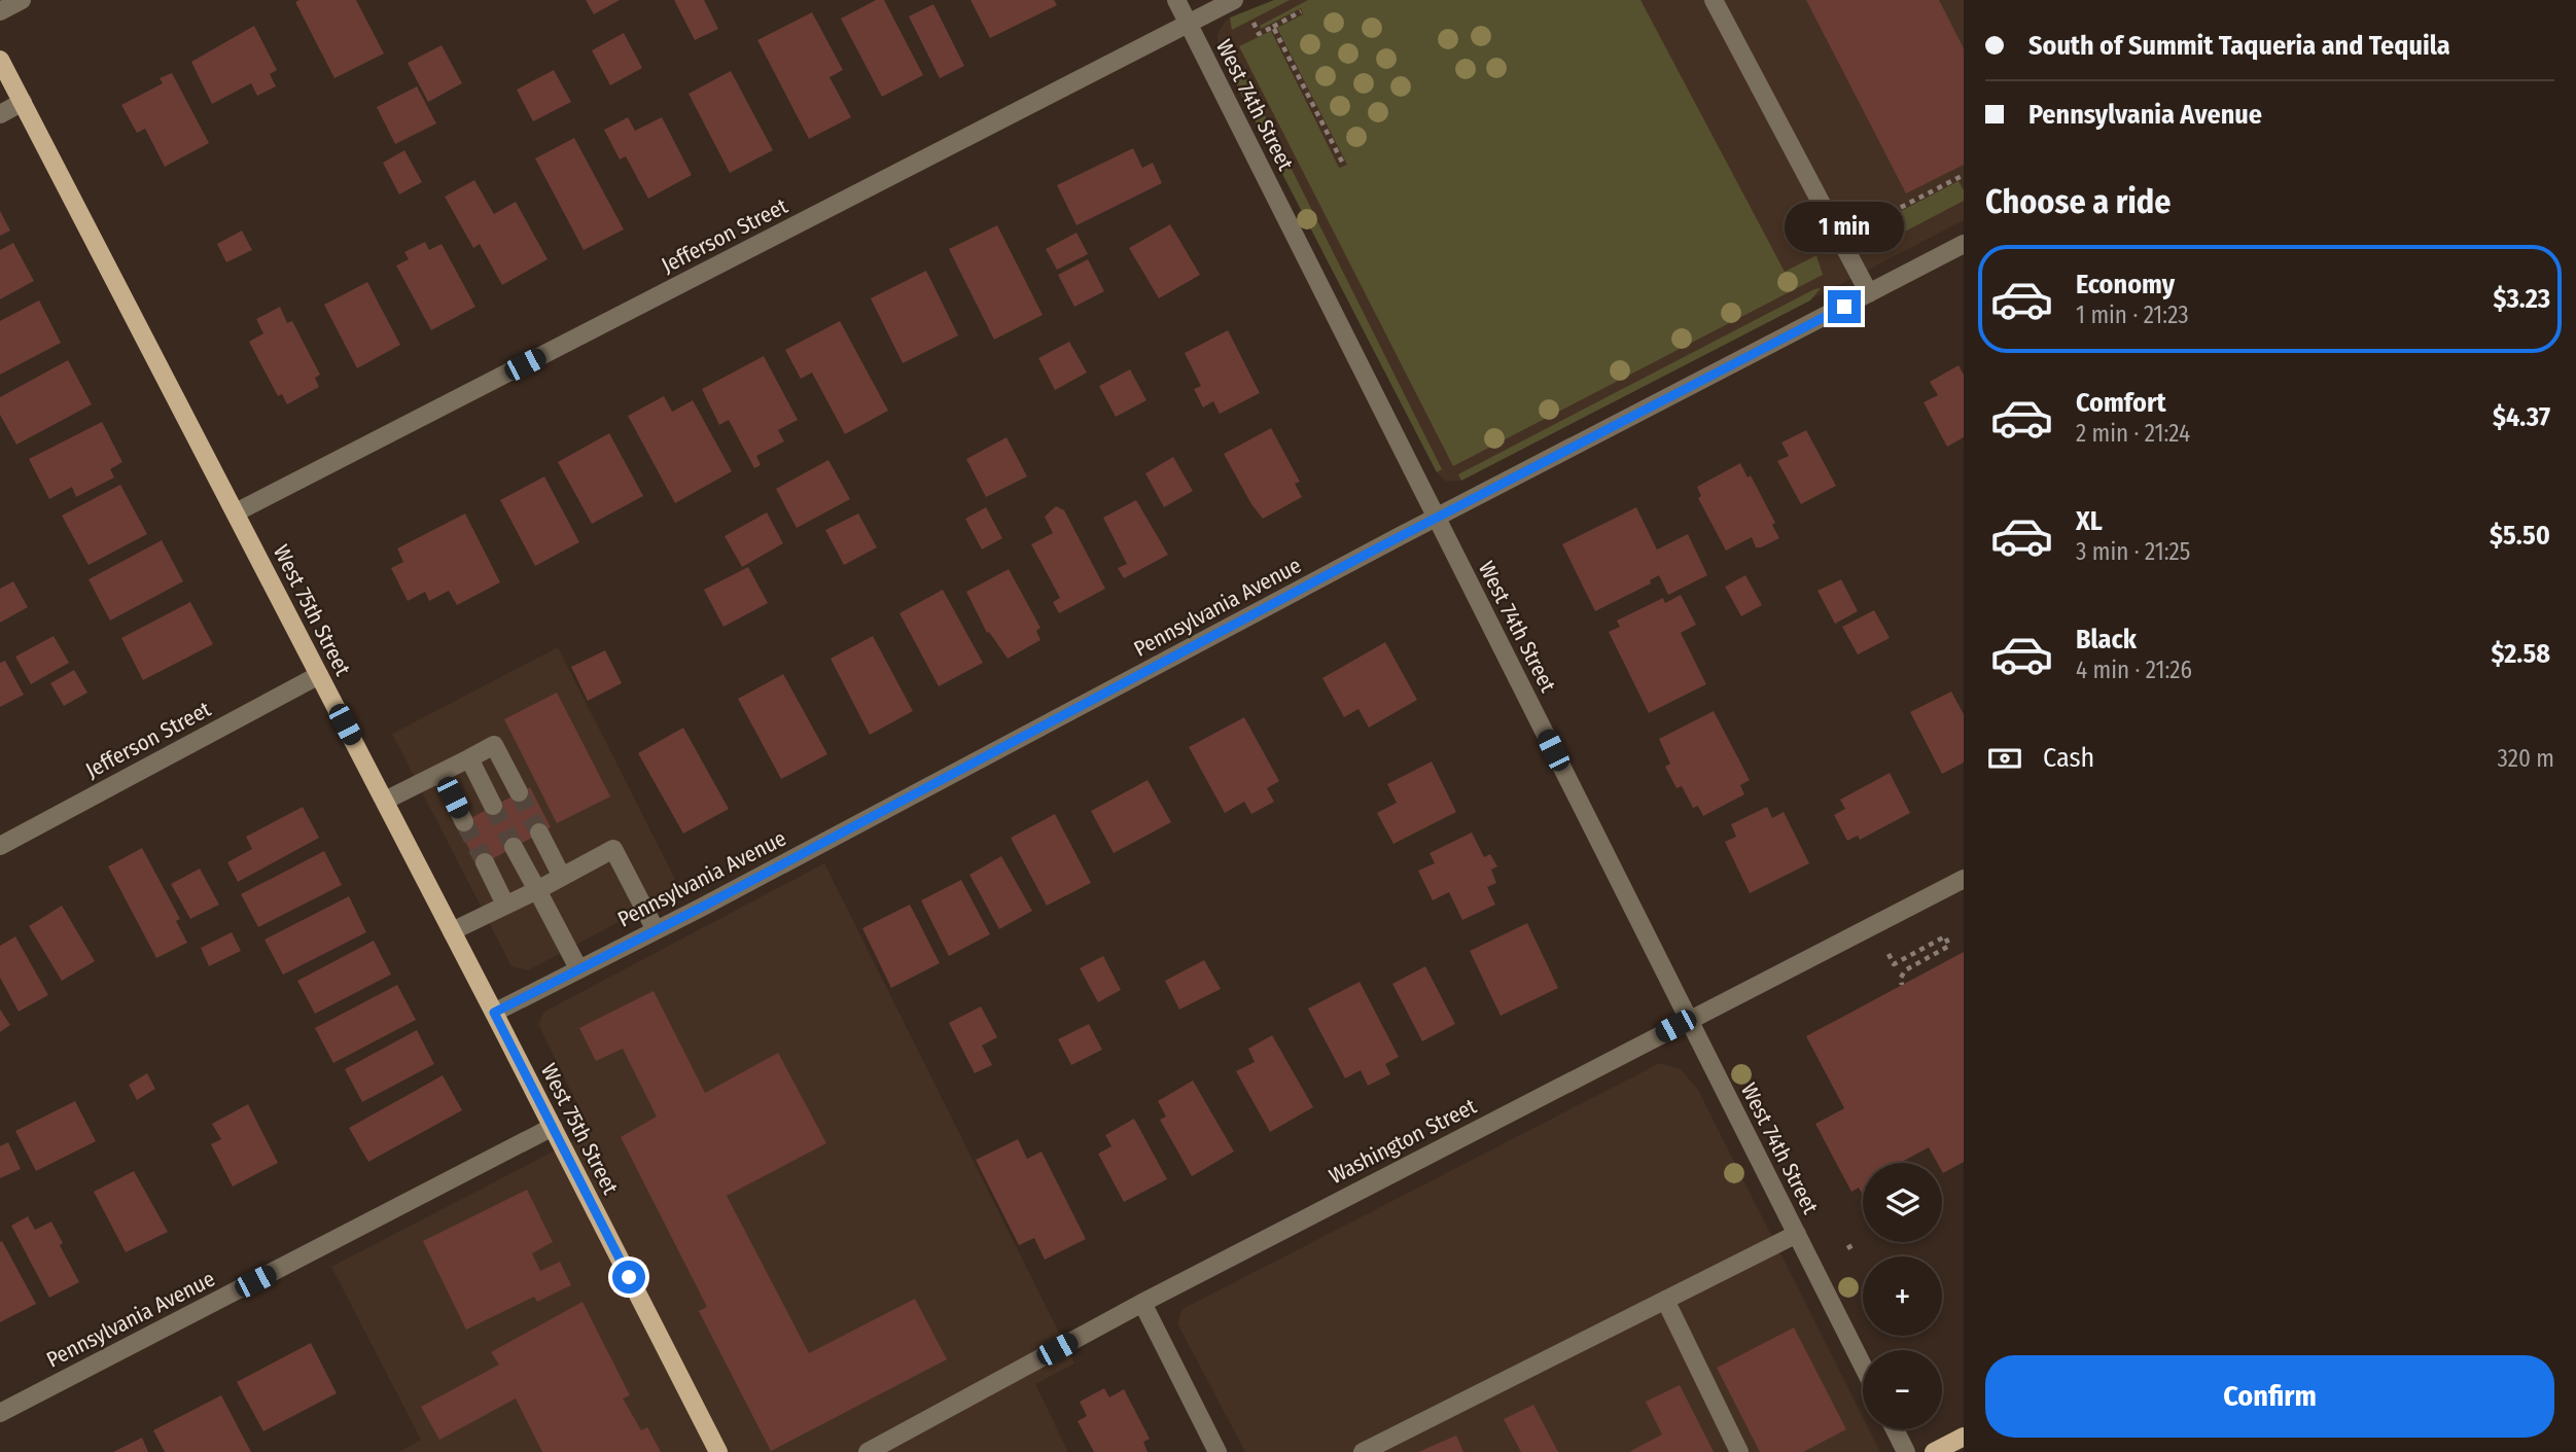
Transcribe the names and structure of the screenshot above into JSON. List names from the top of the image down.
{
  "streets": {
    "main road": ["West 75th Street"],
    "street": [
      "West 74th Street",
      "Jefferson Street",
      "Pennsylvania Avenue",
      "Washington Street"
    ]
  },
  "crossings": [
    ["West 74th Street", "Jefferson Street"],
    ["West 74th Street", "Pennsylvania Avenue"],
    ["West 74th Street", "Washington Street"],
    ["Jefferson Street", "West 75th Street"],
    ["Pennsylvania Avenue", "West 75th Street"]
  ],
  "page": {
    "banner": ["South of Summit Taqueria and Tequila", "Pennsylvania Avenue"],
    "heading": "Choose a ride",
    "bubble": "1 min",
    "list": [
      {
        "name": "Economy",
        "note": "1 min · 21:23",
        "value": "$3.23"
      },
      {
        "name": "Comfort",
        "note": "2 min · 21:24",
        "value": "$4.37"
      },
      {
        "name": "XL",
        "note": "3 min · 21:25",
        "value": "$5.50"
      },
      {
        "name": "Black",
        "note": "4 min · 21:26",
        "value": "$2.58"
      }
    ],
    "pay": ["Cash", "320 m"],
    "map_buttons": ["+", "−"],
    "buttons": "Confirm"
  }
}
